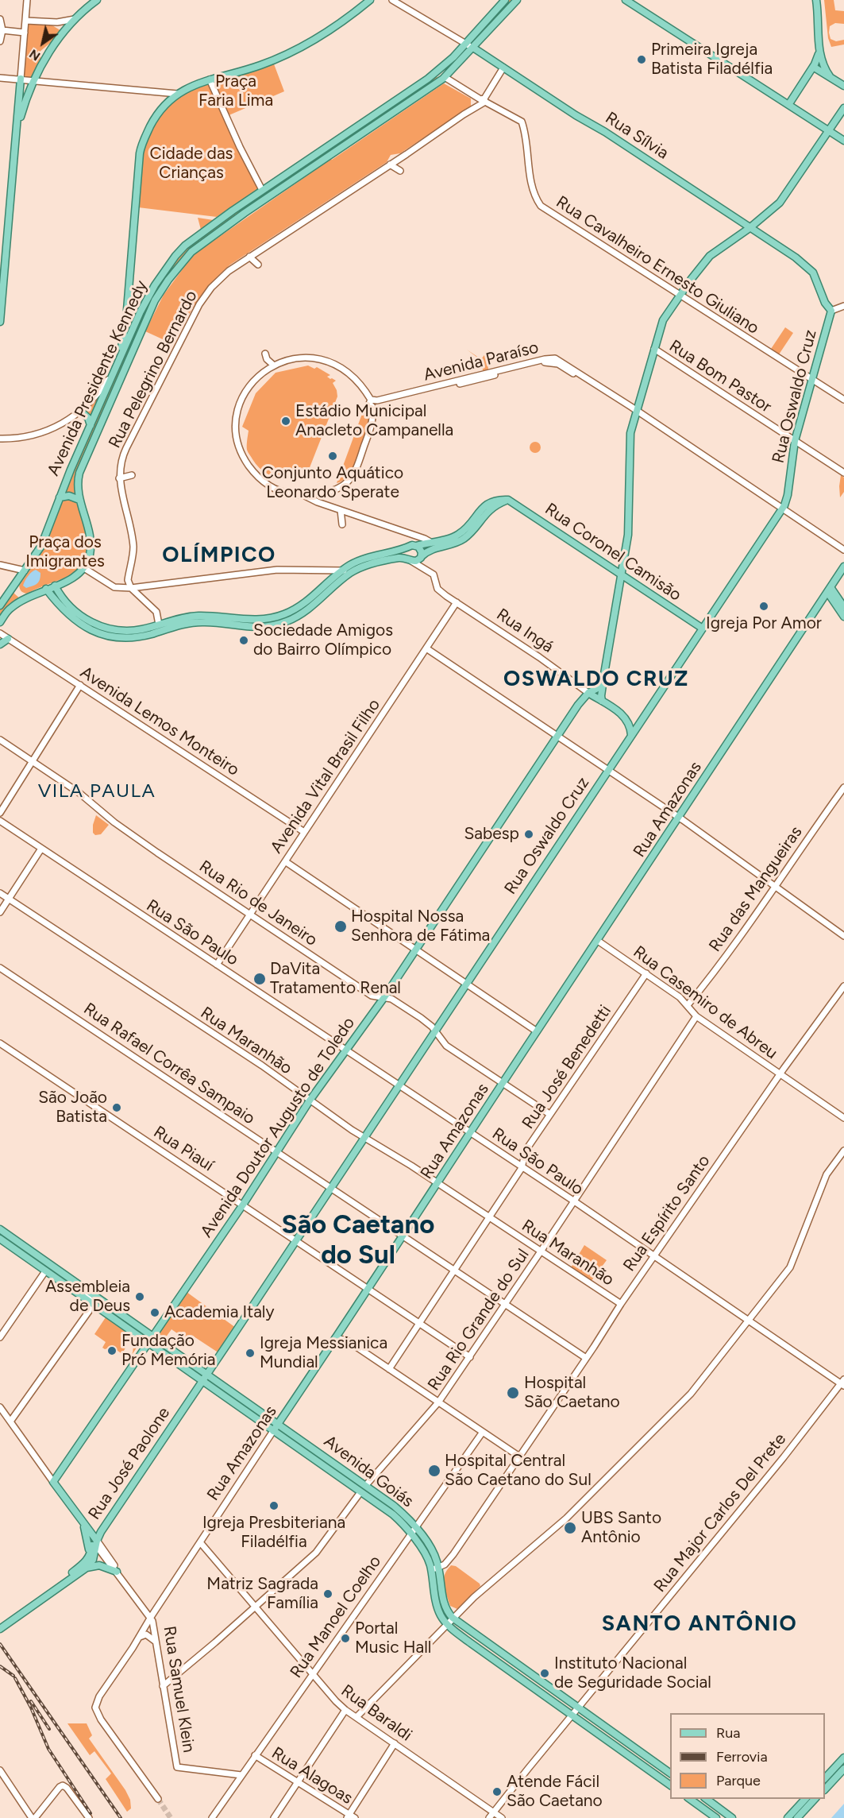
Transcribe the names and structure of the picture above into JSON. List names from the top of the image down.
{
  "streets": {
    "main road": [
      "Rua Sílvia",
      "Avenida Presidente Kennedy",
      "Rua Oswaldo Cruz",
      "Rua Coronel Camisão",
      "Rua Ingá",
      "Rua Amazonas",
      "Avenida Doutor Augusto de Toledo",
      "Rua José Paolone",
      "Avenida Goiás"
    ],
    "street": [
      "Rua Cavalheiro Ernesto Giuliano",
      "Avenida Paraíso",
      "Rua Pelegrino Bernardo",
      "Rua Bom Pastor",
      "Avenida Lemos Monteiro",
      "Avenida Vital Brasil Filho",
      "Rua das Mangueiras",
      "Rua Rio de Janeiro",
      "Rua São Paulo",
      "Rua Casemiro de Abreu",
      "Rua Maranhão",
      "Rua Rafael Corrêa Sampaio",
      "Rua José Benedetti",
      "Rua Piauí",
      "Rua Espírito Santo",
      "Rua Rio Grande do Sul",
      "Rua Major Carlos Del Prete",
      "Rua Manoel Coelho",
      "Rua Samuel Klein",
      "Rua Baraldi",
      "Rua Alagoas"
    ]
  },
  "crossings": [
    ["Rua Sílvia", "Rua Pelegrino Bernardo"],
    ["Rua Sílvia", "Avenida Presidente Kennedy"],
    ["Rua Sílvia", "Rua Oswaldo Cruz"],
    ["Rua Cavalheiro Ernesto Giuliano", "Rua Pelegrino Bernardo"],
    ["Rua Cavalheiro Ernesto Giuliano", "Avenida Presidente Kennedy"],
    ["Rua Cavalheiro Ernesto Giuliano", "Rua Oswaldo Cruz"],
    ["Avenida Paraíso", "Rua Oswaldo Cruz"],
    ["Rua Bom Pastor", "Rua Oswaldo Cruz"],
    ["Rua Oswaldo Cruz", "Rua Coronel Camisão"],
    ["Rua Oswaldo Cruz", "Rua Ingá"],
    ["Rua Oswaldo Cruz", "Rua Rio de Janeiro"],
    ["Rua Oswaldo Cruz", "Rua São Paulo"],
    ["Rua Oswaldo Cruz", "Rua Maranhão"],
    ["Rua Oswaldo Cruz", "Rua Rafael Corrêa Sampaio"],
    ["Rua Oswaldo Cruz", "Rua Piauí"],
    ["Rua Oswaldo Cruz", "Rua José Paolone"],
    ["Rua Oswaldo Cruz", "Avenida Goiás"],
    ["Rua Ingá", "Avenida Vital Brasil Filho"],
    ["Rua Ingá", "Avenida Doutor Augusto de Toledo"],
    ["Avenida Lemos Monteiro", "Avenida Vital Brasil Filho"],
    ["Avenida Vital Brasil Filho", "Rua Rio de Janeiro"],
    ["Avenida Vital Brasil Filho", "Rua São Paulo"],
    ["Rua Amazonas", "Rua Rio de Janeiro"],
    ["Rua Amazonas", "Rua São Paulo"],
    ["Rua Amazonas", "Rua Casemiro de Abreu"],
    ["Rua Amazonas", "Rua Maranhão"],
    ["Rua Amazonas", "Rua Rafael Corrêa Sampaio"],
    ["Rua Amazonas", "Rua Piauí"],
    ["Rua Amazonas", "Avenida Goiás"],
    ["Rua Amazonas", "Rua Samuel Klein"],
    ["Rua Amazonas", "Rua Baraldi"],
    ["Rua das Mangueiras", "Rua Casemiro de Abreu"],
    ["Rua Rio de Janeiro", "Rua José Benedetti"],
    ["Rua Rio de Janeiro", "Avenida Doutor Augusto de Toledo"],
    ["Rua São Paulo", "Rua José Benedetti"],
    ["Rua São Paulo", "Avenida Doutor Augusto de Toledo"],
    ["Rua São Paulo", "Rua Espírito Santo"],
    ["Rua São Paulo", "Rua Rio Grande do Sul"],
    ["Rua São Paulo", "Rua Major Carlos Del Prete"],
    ["Rua Casemiro de Abreu", "Rua José Benedetti"],
    ["Rua Casemiro de Abreu", "Rua Espírito Santo"],
    ["Rua Casemiro de Abreu", "Rua Rio Grande do Sul"],
    ["Rua Maranhão", "Rua José Benedetti"],
    ["Rua Maranhão", "Avenida Doutor Augusto de Toledo"],
    ["Rua Maranhão", "Rua Espírito Santo"],
    ["Rua Maranhão", "Rua Rio Grande do Sul"],
    ["Rua Rafael Corrêa Sampaio", "Rua José Benedetti"],
    ["Rua Rafael Corrêa Sampaio", "Avenida Doutor Augusto de Toledo"],
    ["Rua Rafael Corrêa Sampaio", "Rua Espírito Santo"],
    ["Rua Rafael Corrêa Sampaio", "Rua Rio Grande do Sul"],
    ["Rua José Benedetti", "Rua Piauí"],
    ["Avenida Doutor Augusto de Toledo", "Rua Piauí"],
    ["Avenida Doutor Augusto de Toledo", "Avenida Goiás"],
    ["Rua Piauí", "Rua Rio Grande do Sul"],
    ["Rua Espírito Santo", "Avenida Goiás"],
    ["Rua Rio Grande do Sul", "Avenida Goiás"],
    ["Rua José Paolone", "Avenida Goiás"],
    ["Avenida Goiás", "Rua Major Carlos Del Prete"],
    ["Avenida Goiás", "Rua Manoel Coelho"],
    ["Rua Major Carlos Del Prete", "Rua Baraldi"],
    ["Rua Manoel Coelho", "Rua Samuel Klein"],
    ["Rua Manoel Coelho", "Rua Baraldi"],
    ["Rua Manoel Coelho", "Rua Alagoas"]
  ],
  "districts": [
    "OLÍMPICO",
    "OSWALDO CRUZ",
    "VILA PAULA",
    "São Caetano do Sul",
    "SANTO ANTÔNIO"
  ],
  "parks": ["Praça Faria Lima", "Cidade das Crianças", "Praça dos Imigrantes"],
  "places": [
    "Primeira Igreja Batista Filadélfia",
    "Estádio Municipal Anacleto Campanella",
    "Conjunto Aquático Leonardo Sperate",
    "Igreja Por Amor",
    "Sociedade Amigos do Bairro Olímpico",
    "Sabesp",
    "Hospital Nossa Senhora de Fátima",
    "DaVita Tratamento Renal",
    "São João Batista",
    "Assembleia de Deus",
    "Academia Italy",
    "Fundação Pró Memória",
    "Igreja Messianica Mundial",
    "Hospital São Caetano",
    "Hospital Central São Caetano do Sul",
    "Igreja Presbiteriana Filadélfia",
    "UBS Santo Antônio",
    "Matriz Sagrada Família",
    "Portal Music Hall",
    "Instituto Nacional de Seguridade Social",
    "Atende Fácil São Caetano"
  ],
  "legend": ["Rua", "Ferrovia", "Parque"],
  "north": "bottom left"
}
